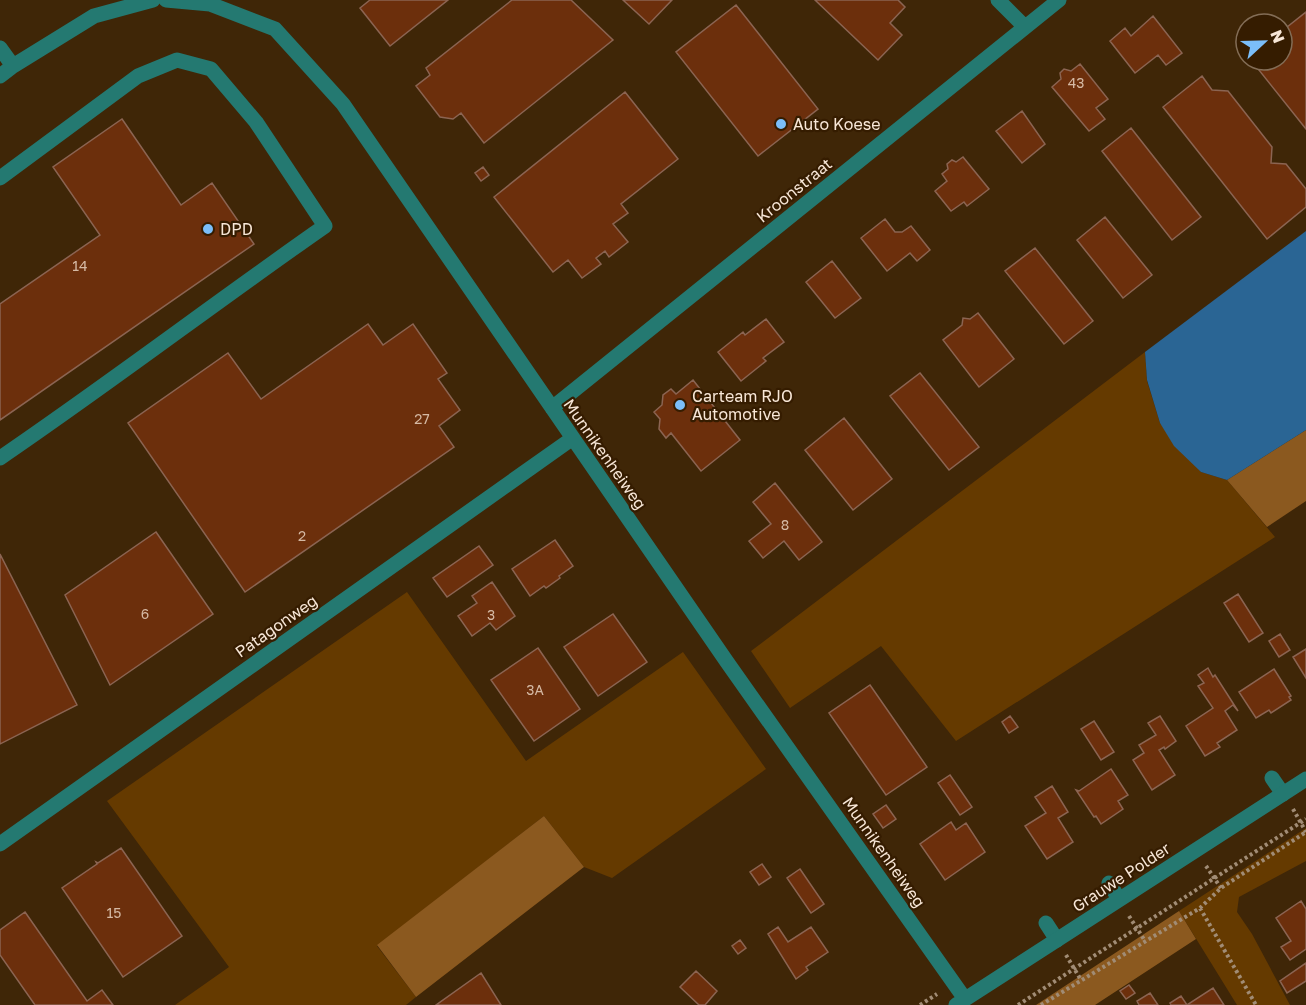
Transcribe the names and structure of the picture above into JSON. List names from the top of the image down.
{
  "streets": {
    "street": [
      "Kroonstraat",
      "Munnikenheiweg",
      "Patagonweg",
      "Grauwe Polder"
    ]
  },
  "crossings": [
    ["Kroonstraat", "Munnikenheiweg"],
    ["Munnikenheiweg", "Patagonweg"],
    ["Munnikenheiweg", "Grauwe Polder"]
  ],
  "places": ["Auto Koese", "DPD", "Carteam RJO Automotive"],
  "house_numbers": [
    "43",
    "14",
    "27",
    "8",
    "2",
    "6",
    "3",
    "3A",
    "15"
  ],
  "north": "right"
}
